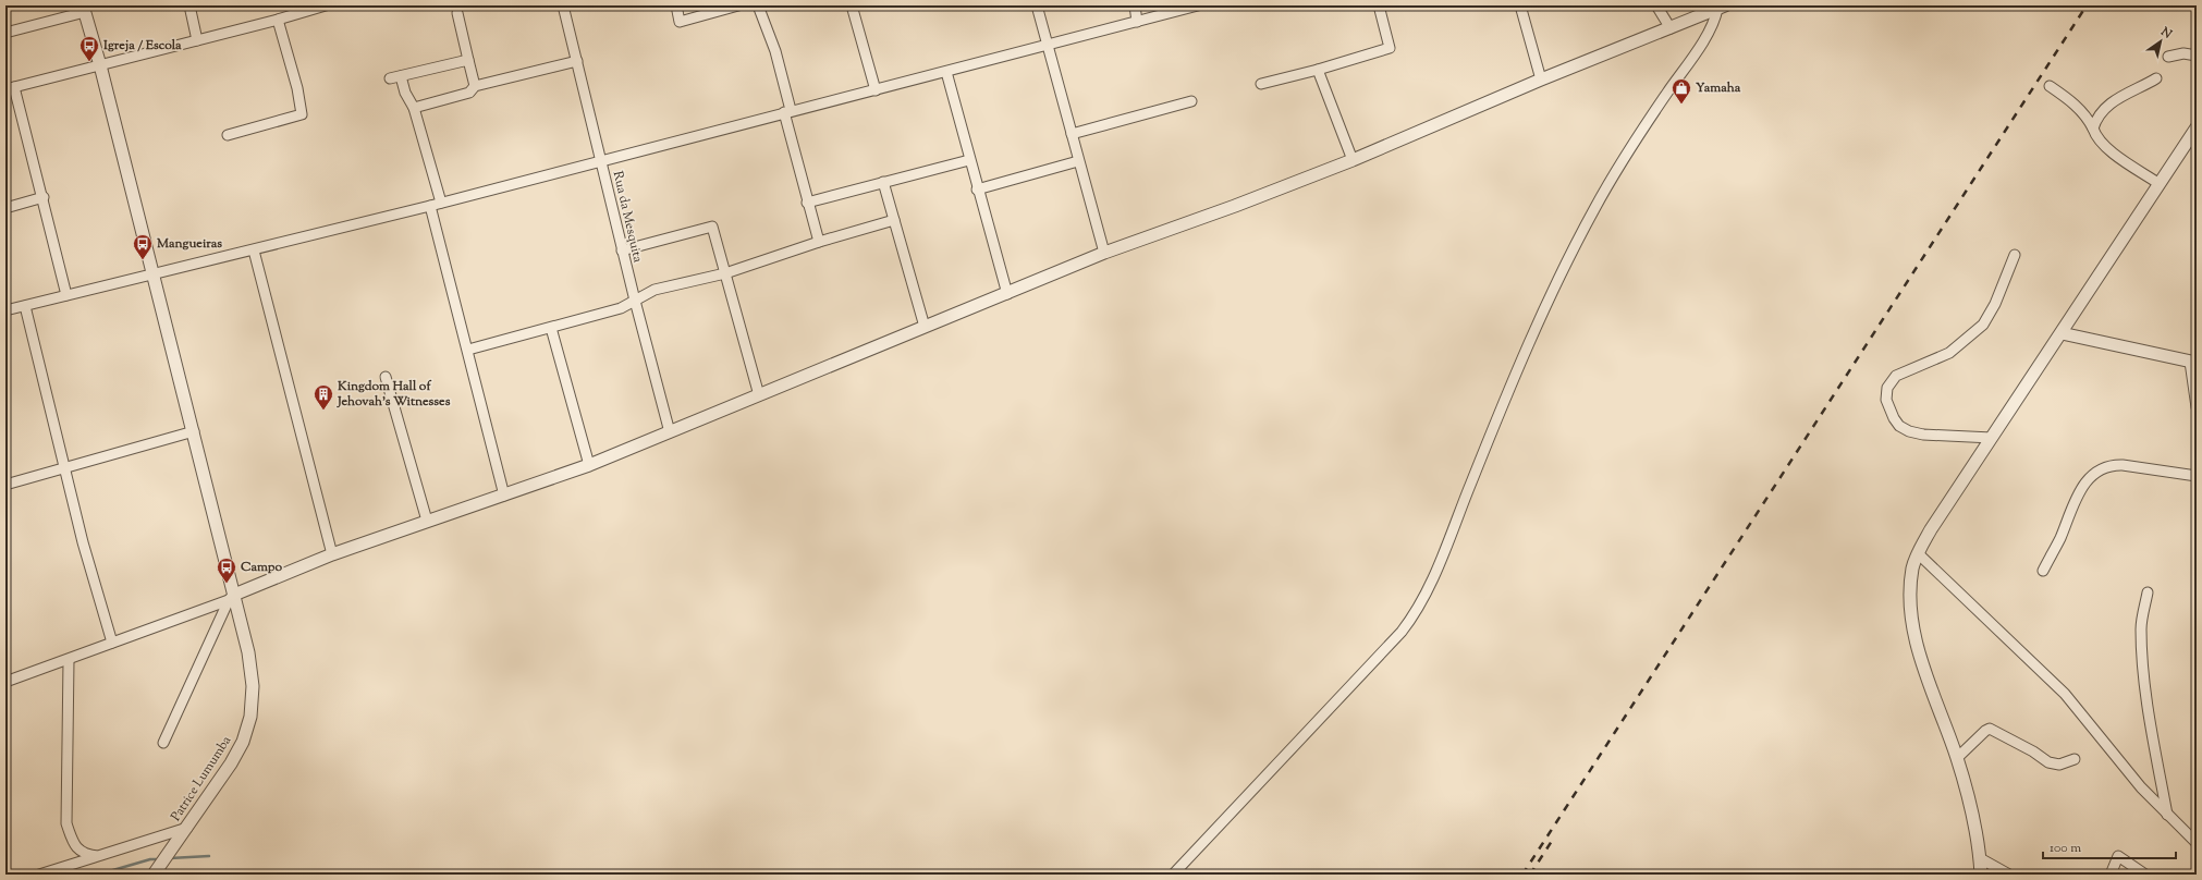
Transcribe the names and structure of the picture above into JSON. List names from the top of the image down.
{
  "streets": {
    "street": ["Rua da Mesquita", "Patrice Lumumba"]
  },
  "places": {
    "bus stop": ["Igreja / Escola", "Mangueiras", "Campo"],
    "shop": ["Yamaha"],
    "building": ["Kingdom Hall of Jehovah's Witnesses"]
  },
  "scale_bar": "100 m",
  "north": "top right"
}
